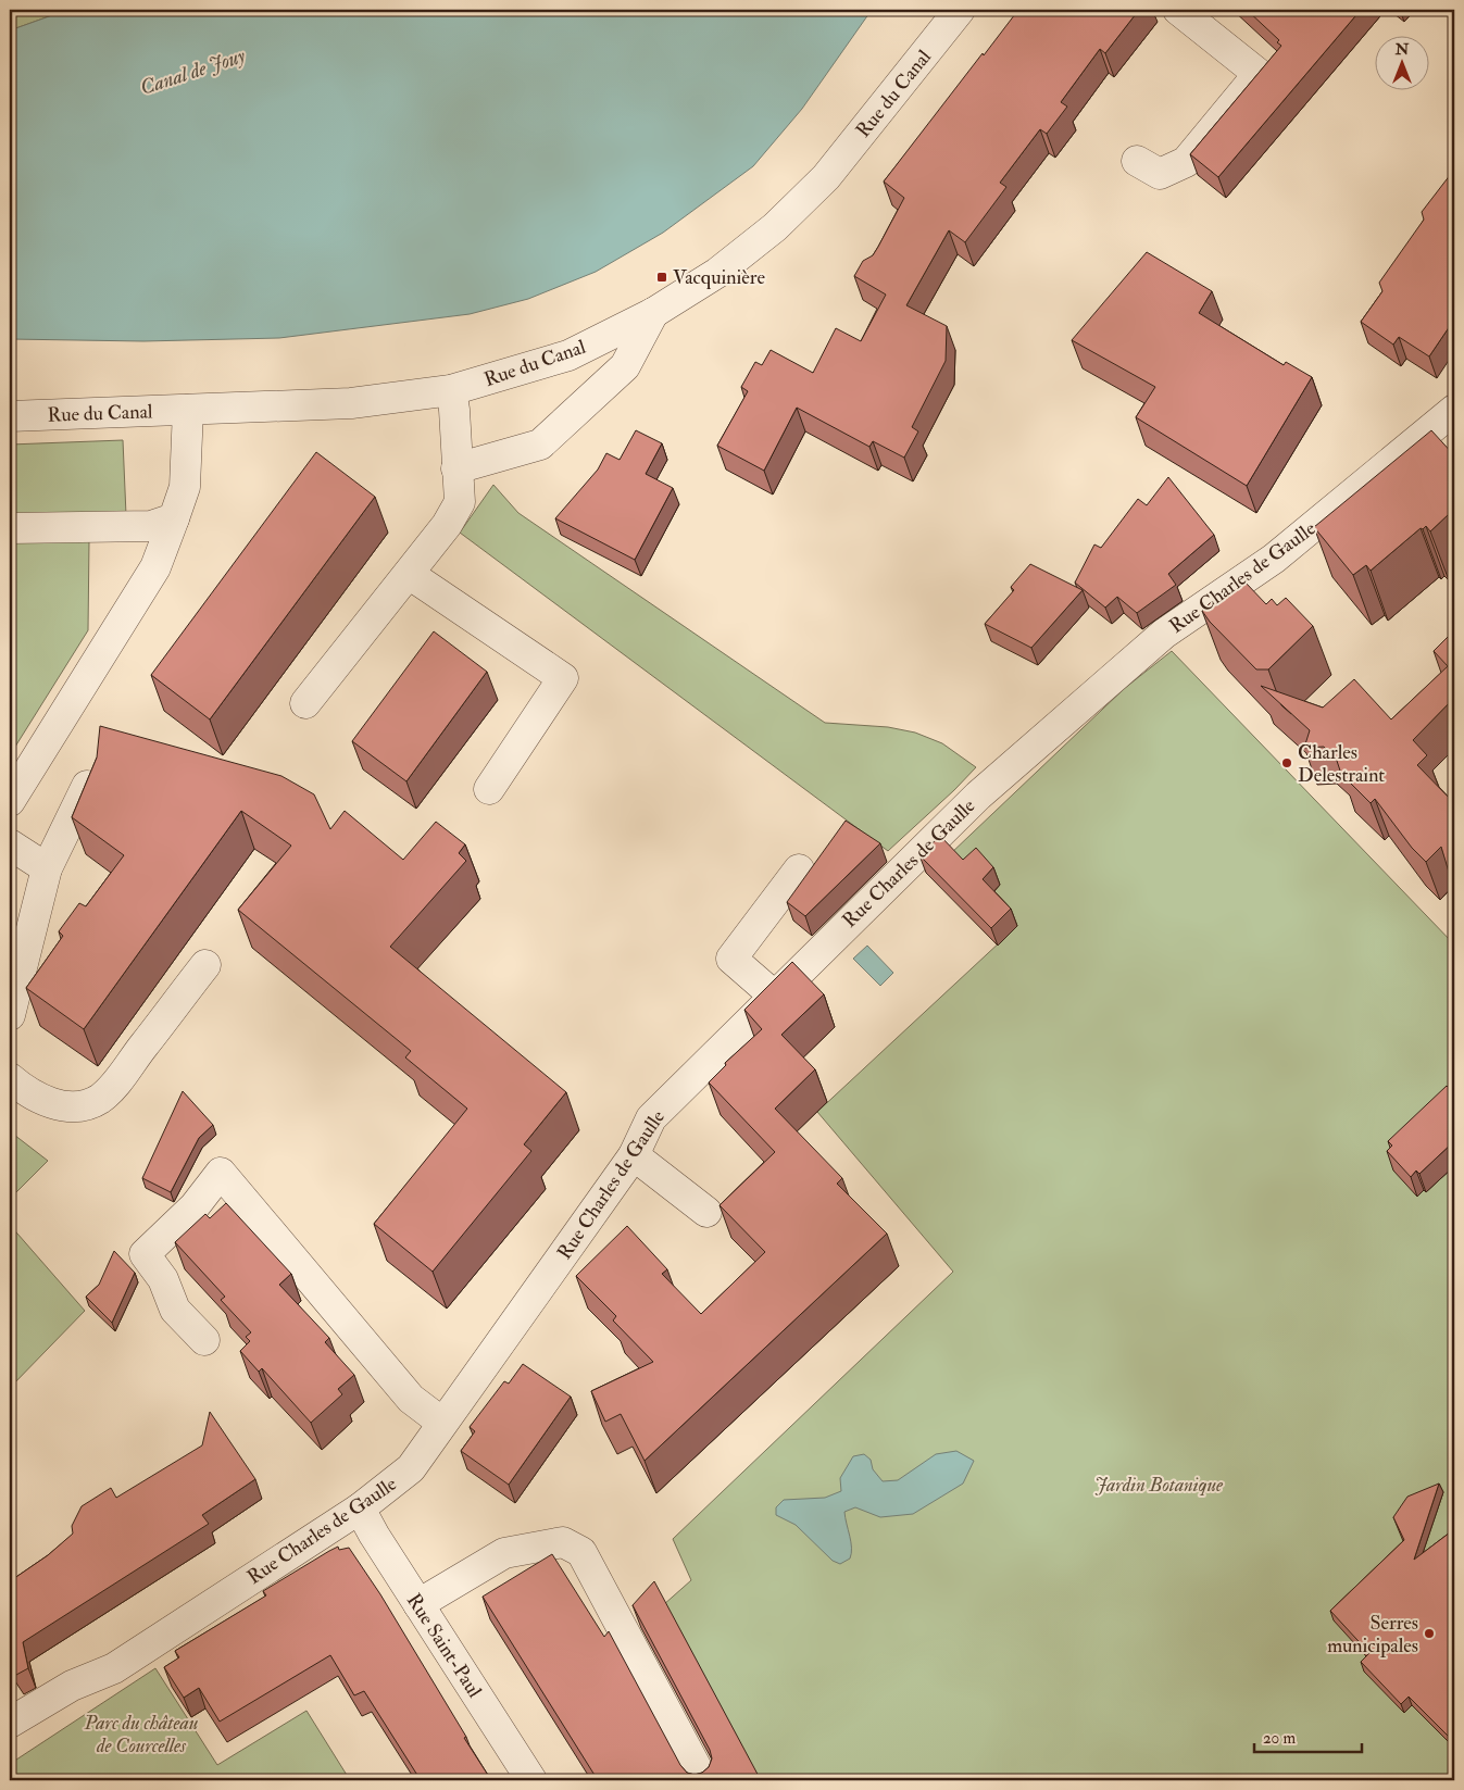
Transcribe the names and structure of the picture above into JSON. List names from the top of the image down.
{
  "streets": {
    "street": ["Rue du Canal", "Rue Charles de Gaulle", "Rue Saint-Paul"]
  },
  "crossings": [
    ["Rue Charles de Gaulle", "Rue Saint-Paul"]
  ],
  "water": ["Canal de Jouy"],
  "parks": ["Jardin Botanique", "Parc du château de Courcelles"],
  "places": {
    "transit": ["Vacquinière"],
    "other": ["Charles Delestraint", "Serres municipales"]
  },
  "scale_bar": "20 m",
  "north": "top"
}
